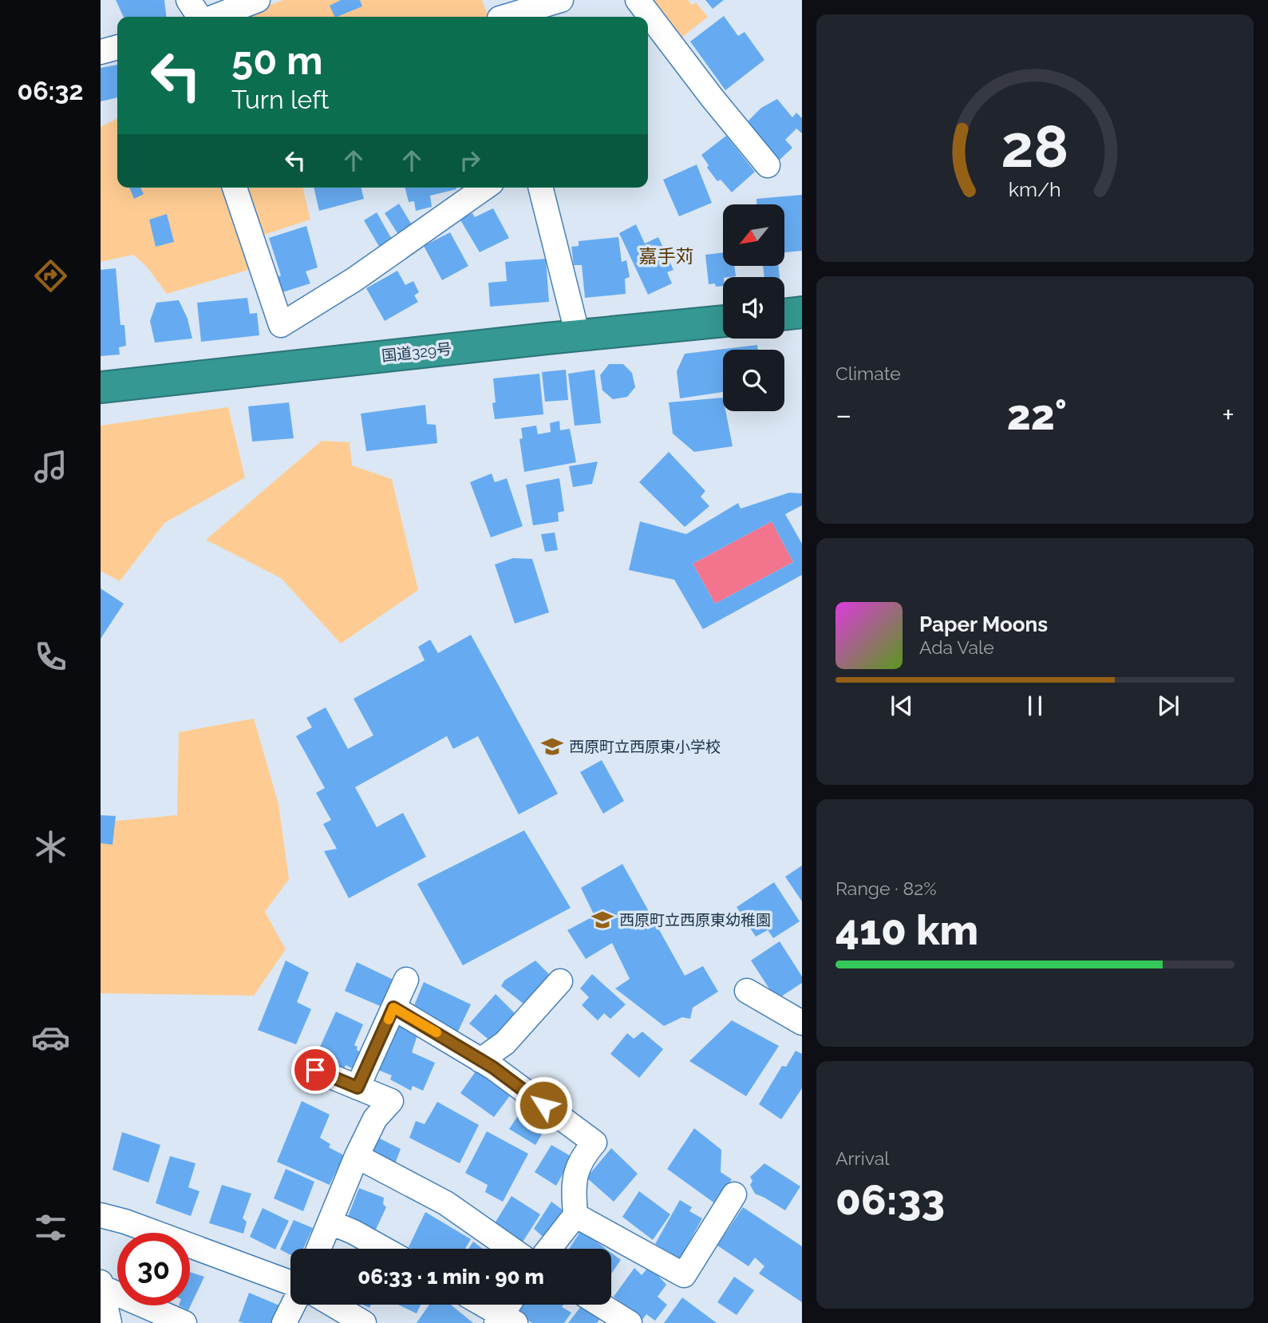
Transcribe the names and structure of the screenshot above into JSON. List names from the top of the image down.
{
  "streets": {
    "highway": ["国道329号"]
  },
  "districts": ["嘉手苅"],
  "places": {
    "school or university": ["西原町立西原東小学校", "西原町立西原東幼稚園"]
  },
  "north": "bottom left",
  "page": {
    "tabs": "06:32",
    "turn": ["50 m", "Turn left"],
    "tile": [
      "Climate",
      ["Range · 82%", "410 km"],
      ["Arrival", "06:33"]
    ],
    "heat": ["−", "22°", "+"],
    "song": ["Paper Moons", "Ada Vale"],
    "limit": "30",
    "trip": "06:33 · 1 min · 90 m",
    "gauge": ["28", "km/h"]
  }
}
